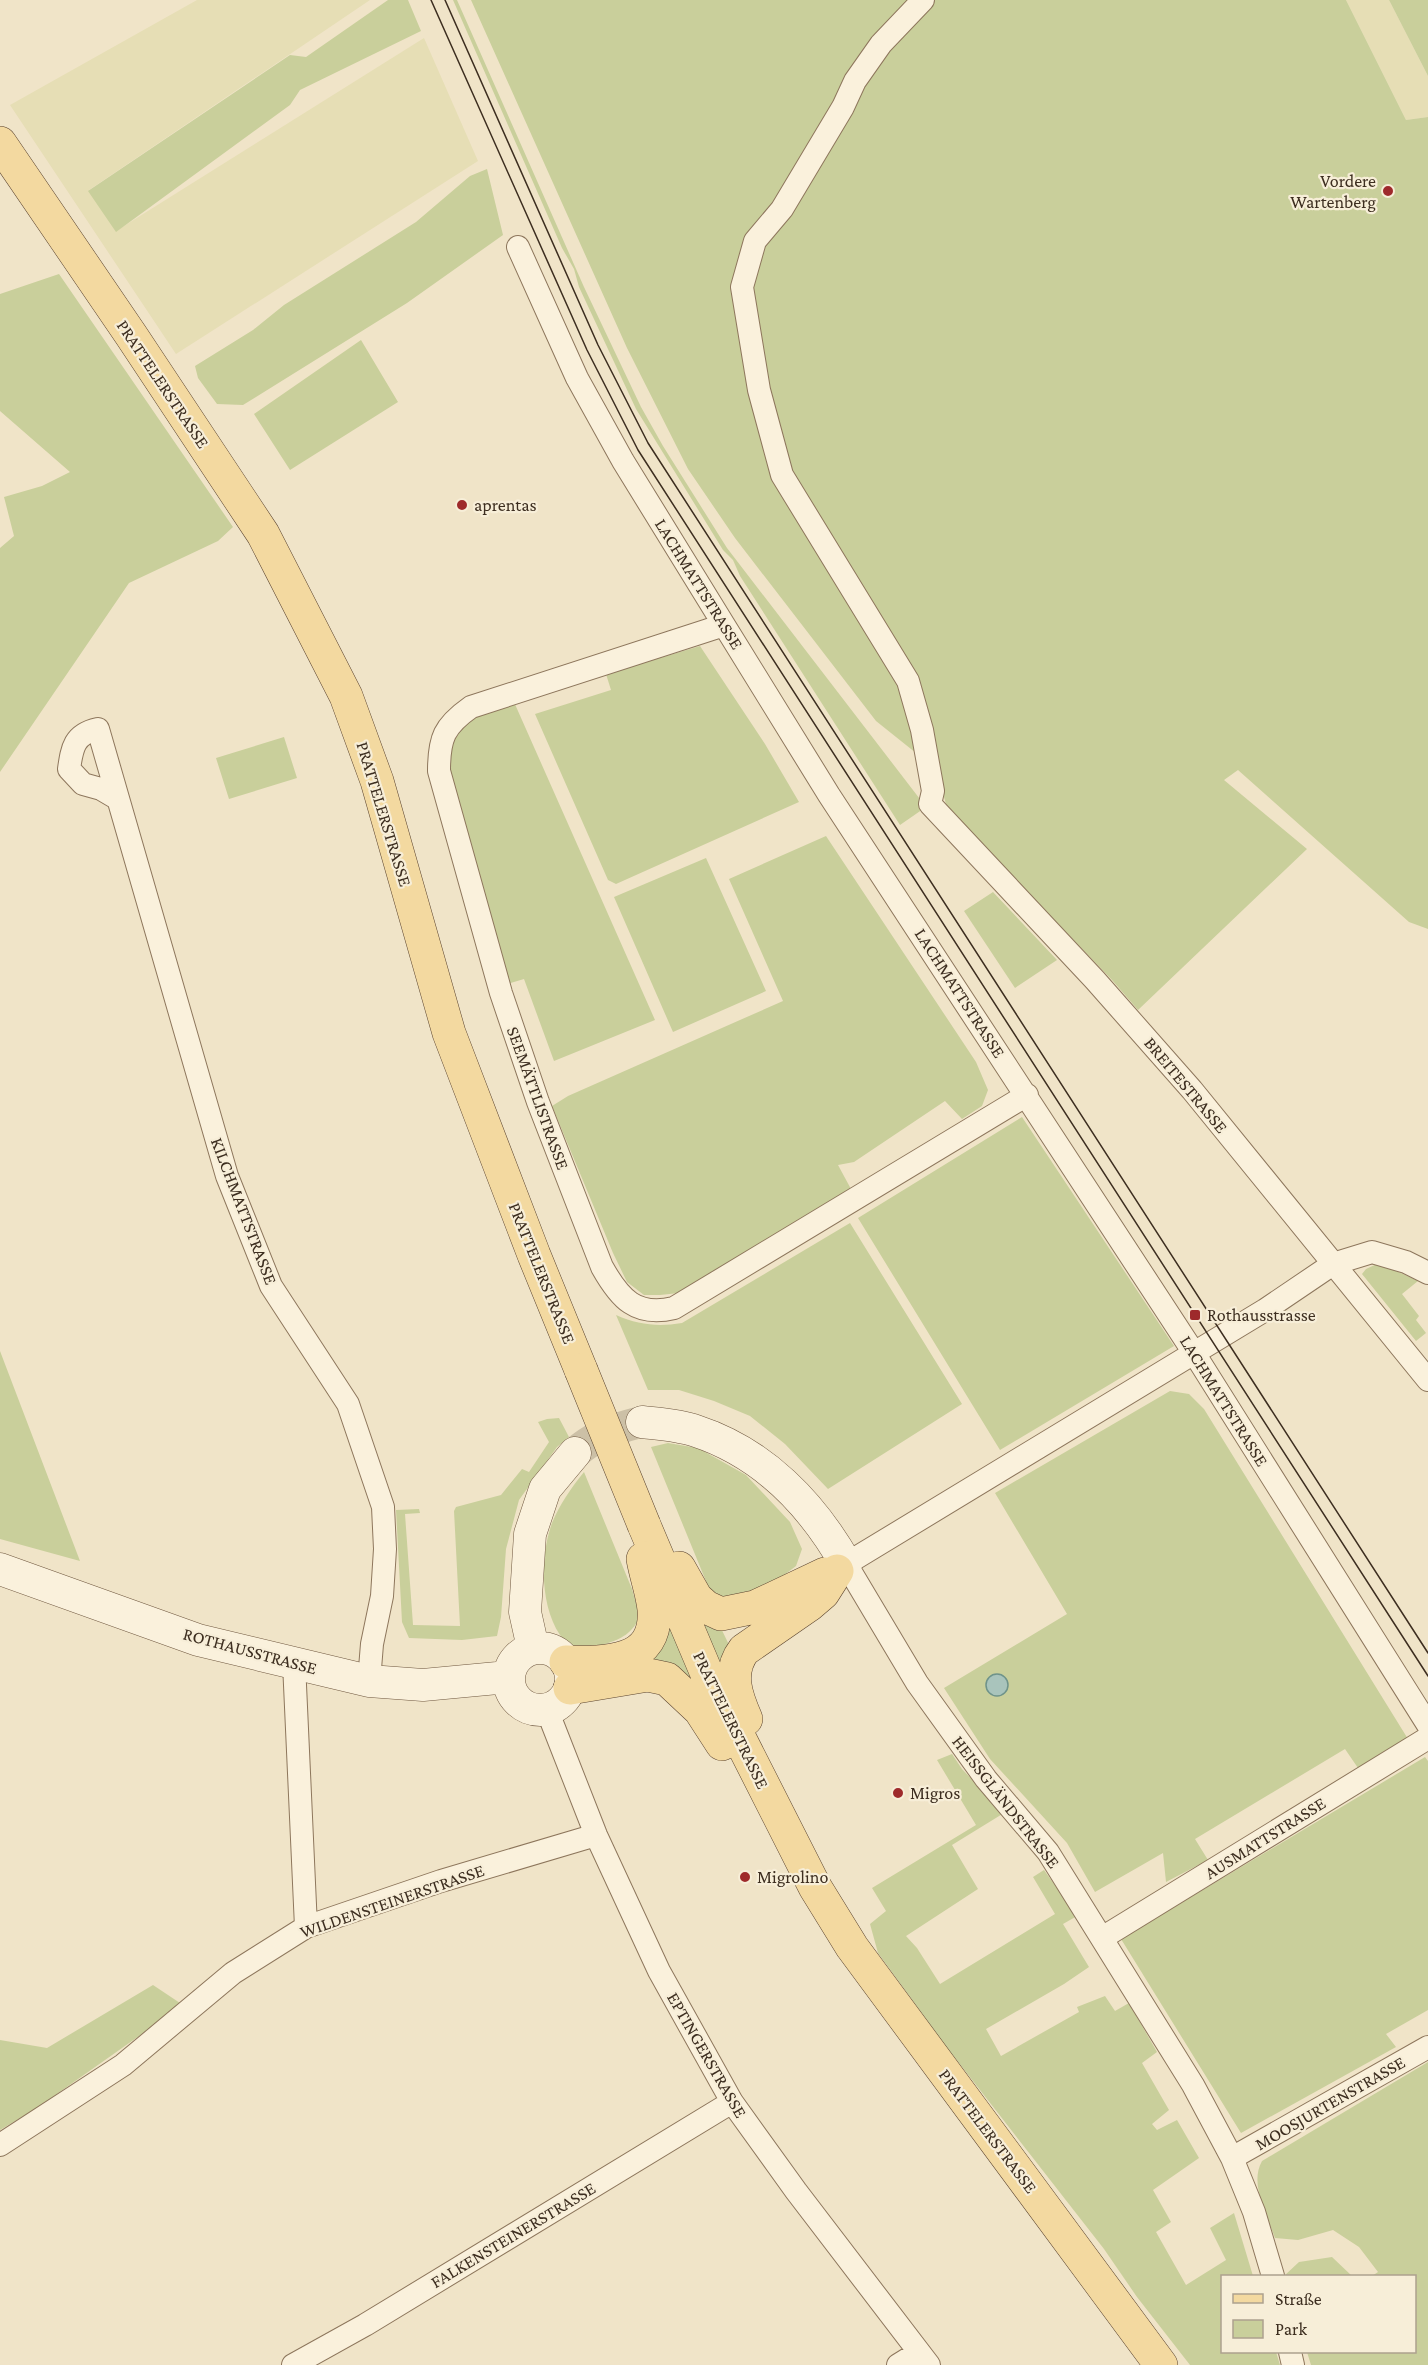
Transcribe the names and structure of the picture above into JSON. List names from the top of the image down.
{
  "streets": {
    "main road": ["PRATTELERSTRASSE"],
    "street": [
      "LACHMATTSTRASSE",
      "BREITESTRASSE",
      "SEEMÄTTLISTRASSE",
      "KILCHMATTSTRASSE",
      "ROTHAUSSTRASSE",
      "HEISSGLÄNDSTRASSE",
      "AUSMATTSTRASSE",
      "WILDENSTEINERSTRASSE",
      "EPTINGERSTRASSE",
      "MOOSJURTENSTRASSE",
      "FALKENSTEINERSTRASSE"
    ]
  },
  "crossings": [
    ["LACHMATTSTRASSE", "SEEMÄTTLISTRASSE"],
    ["KILCHMATTSTRASSE", "ROTHAUSSTRASSE"],
    ["ROTHAUSSTRASSE", "EPTINGERSTRASSE"],
    ["HEISSGLÄNDSTRASSE", "AUSMATTSTRASSE"],
    ["HEISSGLÄNDSTRASSE", "MOOSJURTENSTRASSE"],
    ["WILDENSTEINERSTRASSE", "EPTINGERSTRASSE"],
    ["EPTINGERSTRASSE", "FALKENSTEINERSTRASSE"]
  ],
  "places": {
    "other": [
      "Vordere Wartenberg",
      "aprentas",
      "Migros",
      "Migrolino"
    ],
    "transit": ["Rothausstrasse"]
  },
  "legend": ["Straße", "Park"]
}
